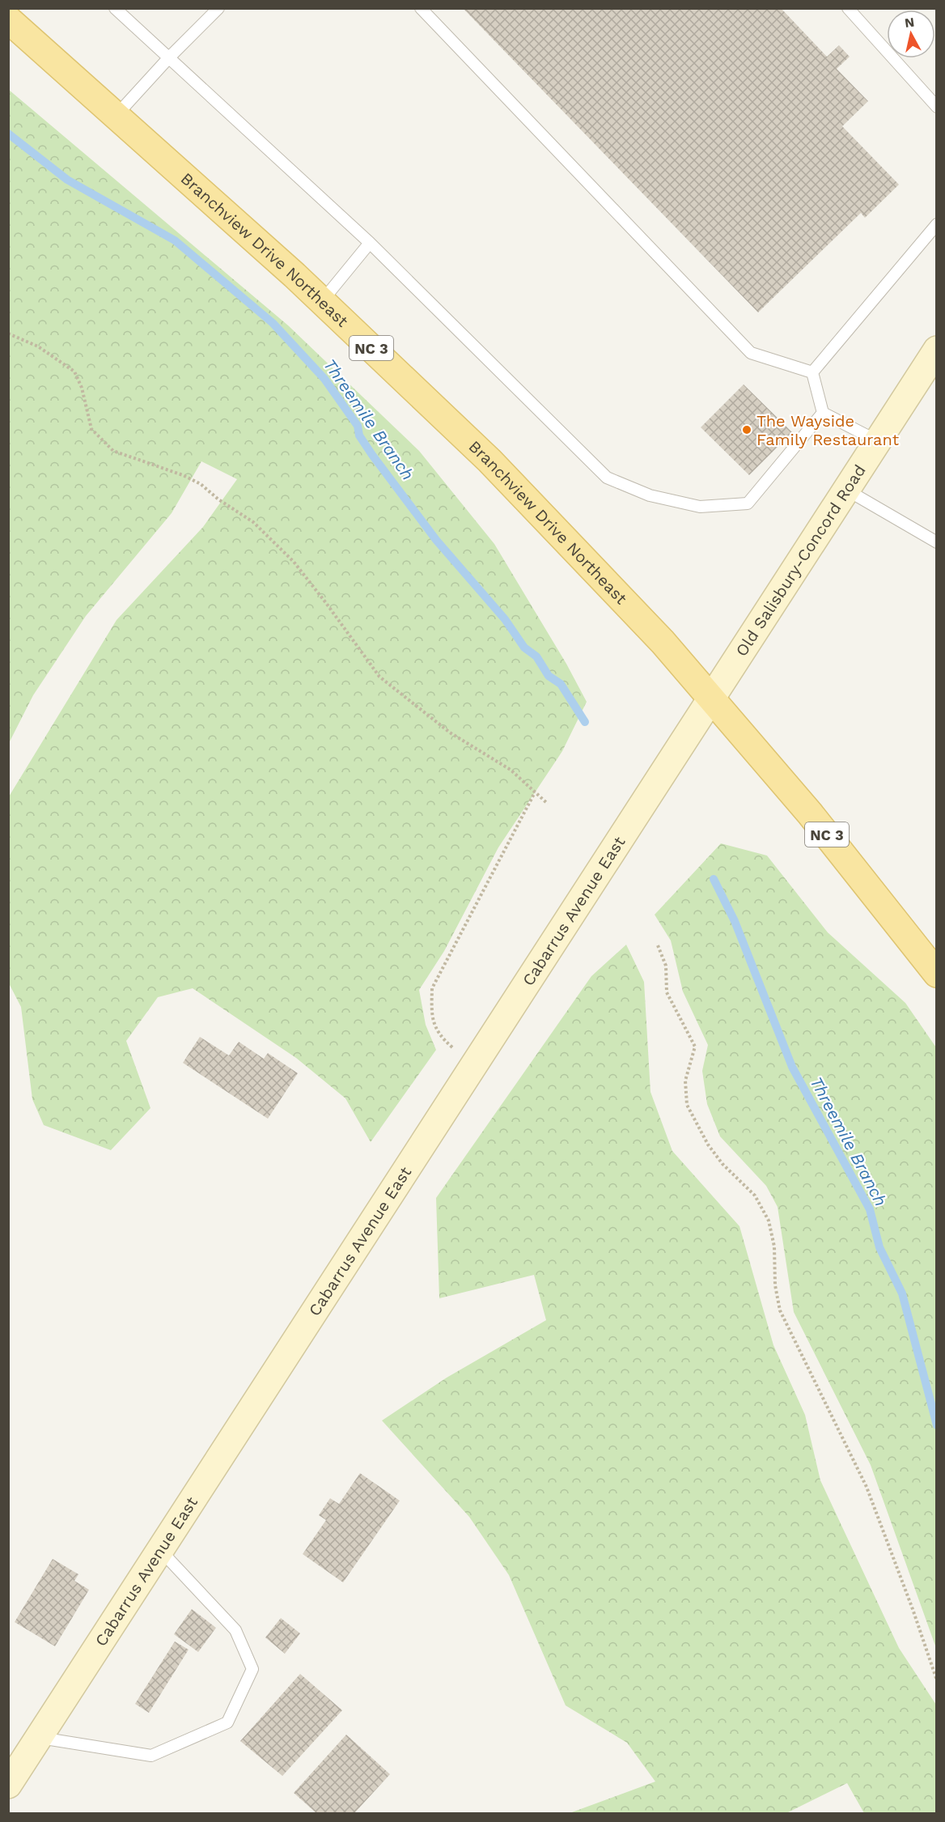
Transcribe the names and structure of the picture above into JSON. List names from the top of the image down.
{
  "streets": {
    "main road": [
      "Branchview Drive Northeast",
      "NC 3",
      "Old Salisbury-Concord Road",
      "Cabarrus Avenue East"
    ]
  },
  "crossings": [
    ["Branchview Drive Northeast", "NC 3"],
    ["Branchview Drive Northeast", "Old Salisbury-Concord Road"],
    ["Branchview Drive Northeast", "Cabarrus Avenue East"],
    ["NC 3", "Old Salisbury-Concord Road"],
    ["NC 3", "Cabarrus Avenue East"],
    ["Old Salisbury-Concord Road", "Cabarrus Avenue East"]
  ],
  "water": ["Threemile Branch"],
  "places": ["The Wayside Family Restaurant"],
  "north": "top"
}
